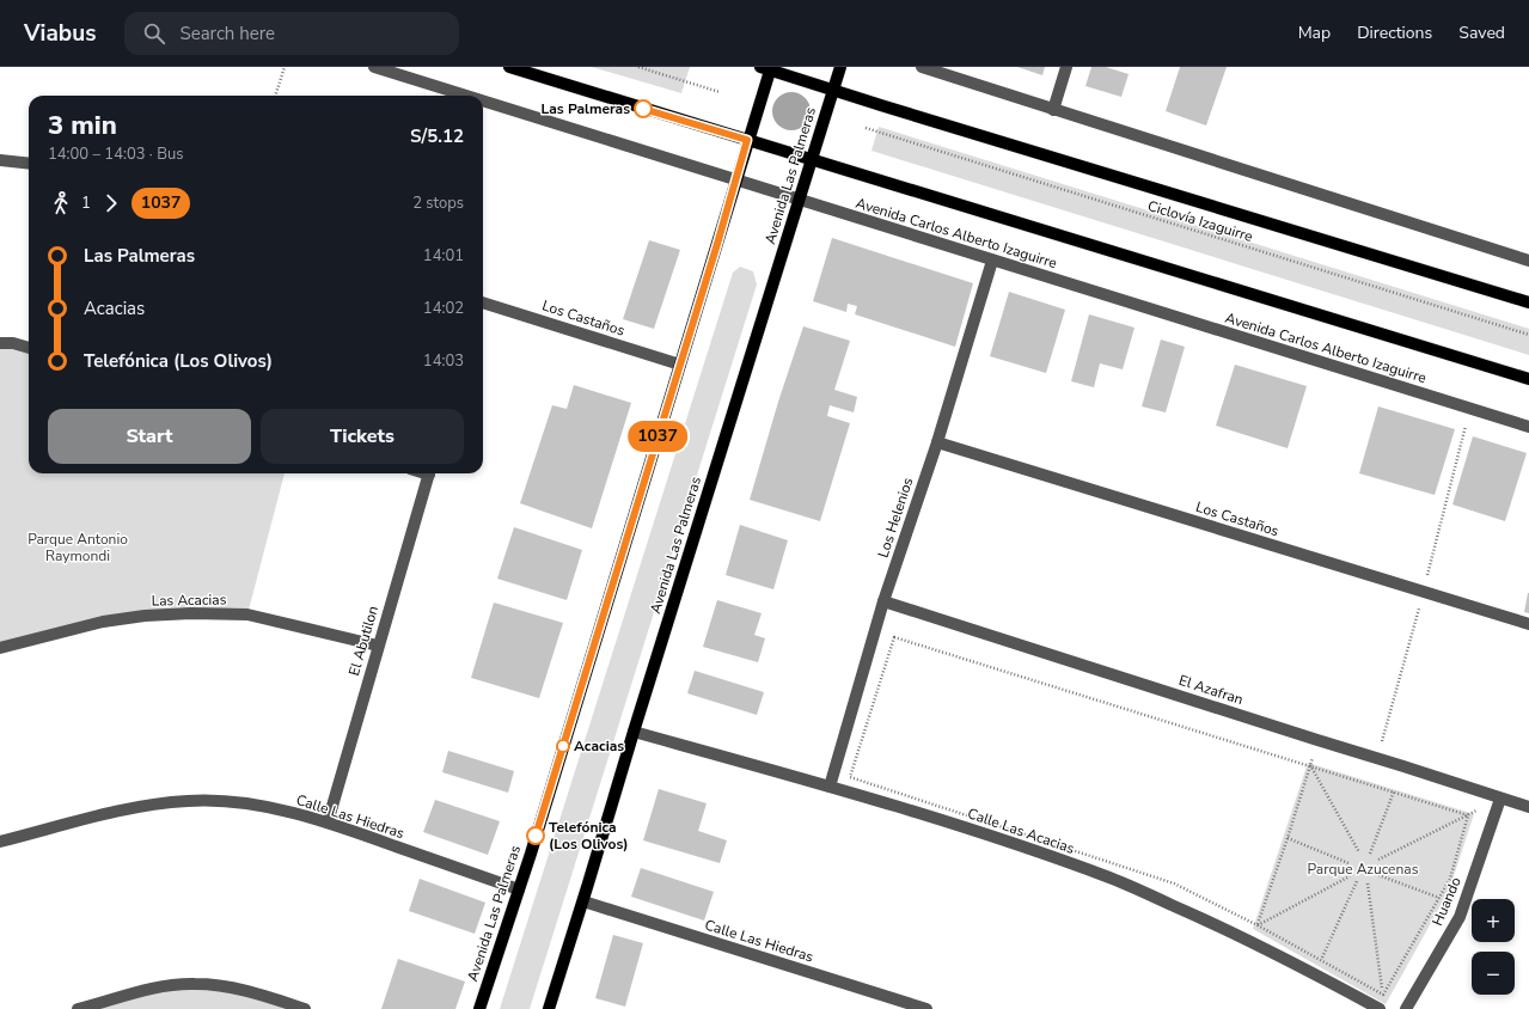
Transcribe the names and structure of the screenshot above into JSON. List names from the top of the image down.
{
  "streets": {
    "main road": ["Avenida Las Palmeras", "Avenida Carlos Alberto Izaguirre"],
    "street": [
      "Los Castaños",
      "Los Helenios",
      "Las Acacias",
      "El Abutilon",
      "El Azafran",
      "Calle Las Hiedras",
      "Calle Las Acacias",
      "Huando"
    ],
    "path": ["Ciclovía Izaguirre"]
  },
  "crossings": [
    ["Avenida Las Palmeras", "Avenida Carlos Alberto Izaguirre"],
    ["Avenida Las Palmeras", "Los Castaños"],
    ["Avenida Las Palmeras", "Calle Las Hiedras"],
    ["Avenida Las Palmeras", "Calle Las Acacias"],
    ["Avenida Carlos Alberto Izaguirre", "Los Helenios"],
    ["Los Castaños", "Los Helenios"],
    ["Los Helenios", "El Azafran"],
    ["Los Helenios", "Calle Las Acacias"],
    ["Las Acacias", "El Abutilon"],
    ["El Abutilon", "Calle Las Hiedras"],
    ["El Azafran", "Huando"]
  ],
  "parks": ["Parque Antonio Raymondi", "Parque Azucenas"],
  "places": ["Las Palmeras", "Acacias", "Telefónica (Los Olivos)"],
  "lines": ["bus line 1037"],
  "page": {
    "header": "Viabus",
    "search": "Search here",
    "nav": ["Map", "Directions", "Saved"],
    "on_map": "1037",
    "heading": ["3 min", "14:00 – 14:03 · Bus", "S/5.12"],
    "legs": ["1", "1037", "2 stops"],
    "list": [
      {
        "name": "Las Palmeras",
        "value": "14:01"
      },
      {
        "name": "Acacias",
        "value": "14:02"
      },
      {
        "name": "Telefónica (Los Olivos)",
        "value": "14:03"
      }
    ],
    "buttons": ["Start", "Tickets"],
    "map_buttons": ["+", "−"]
  }
}
